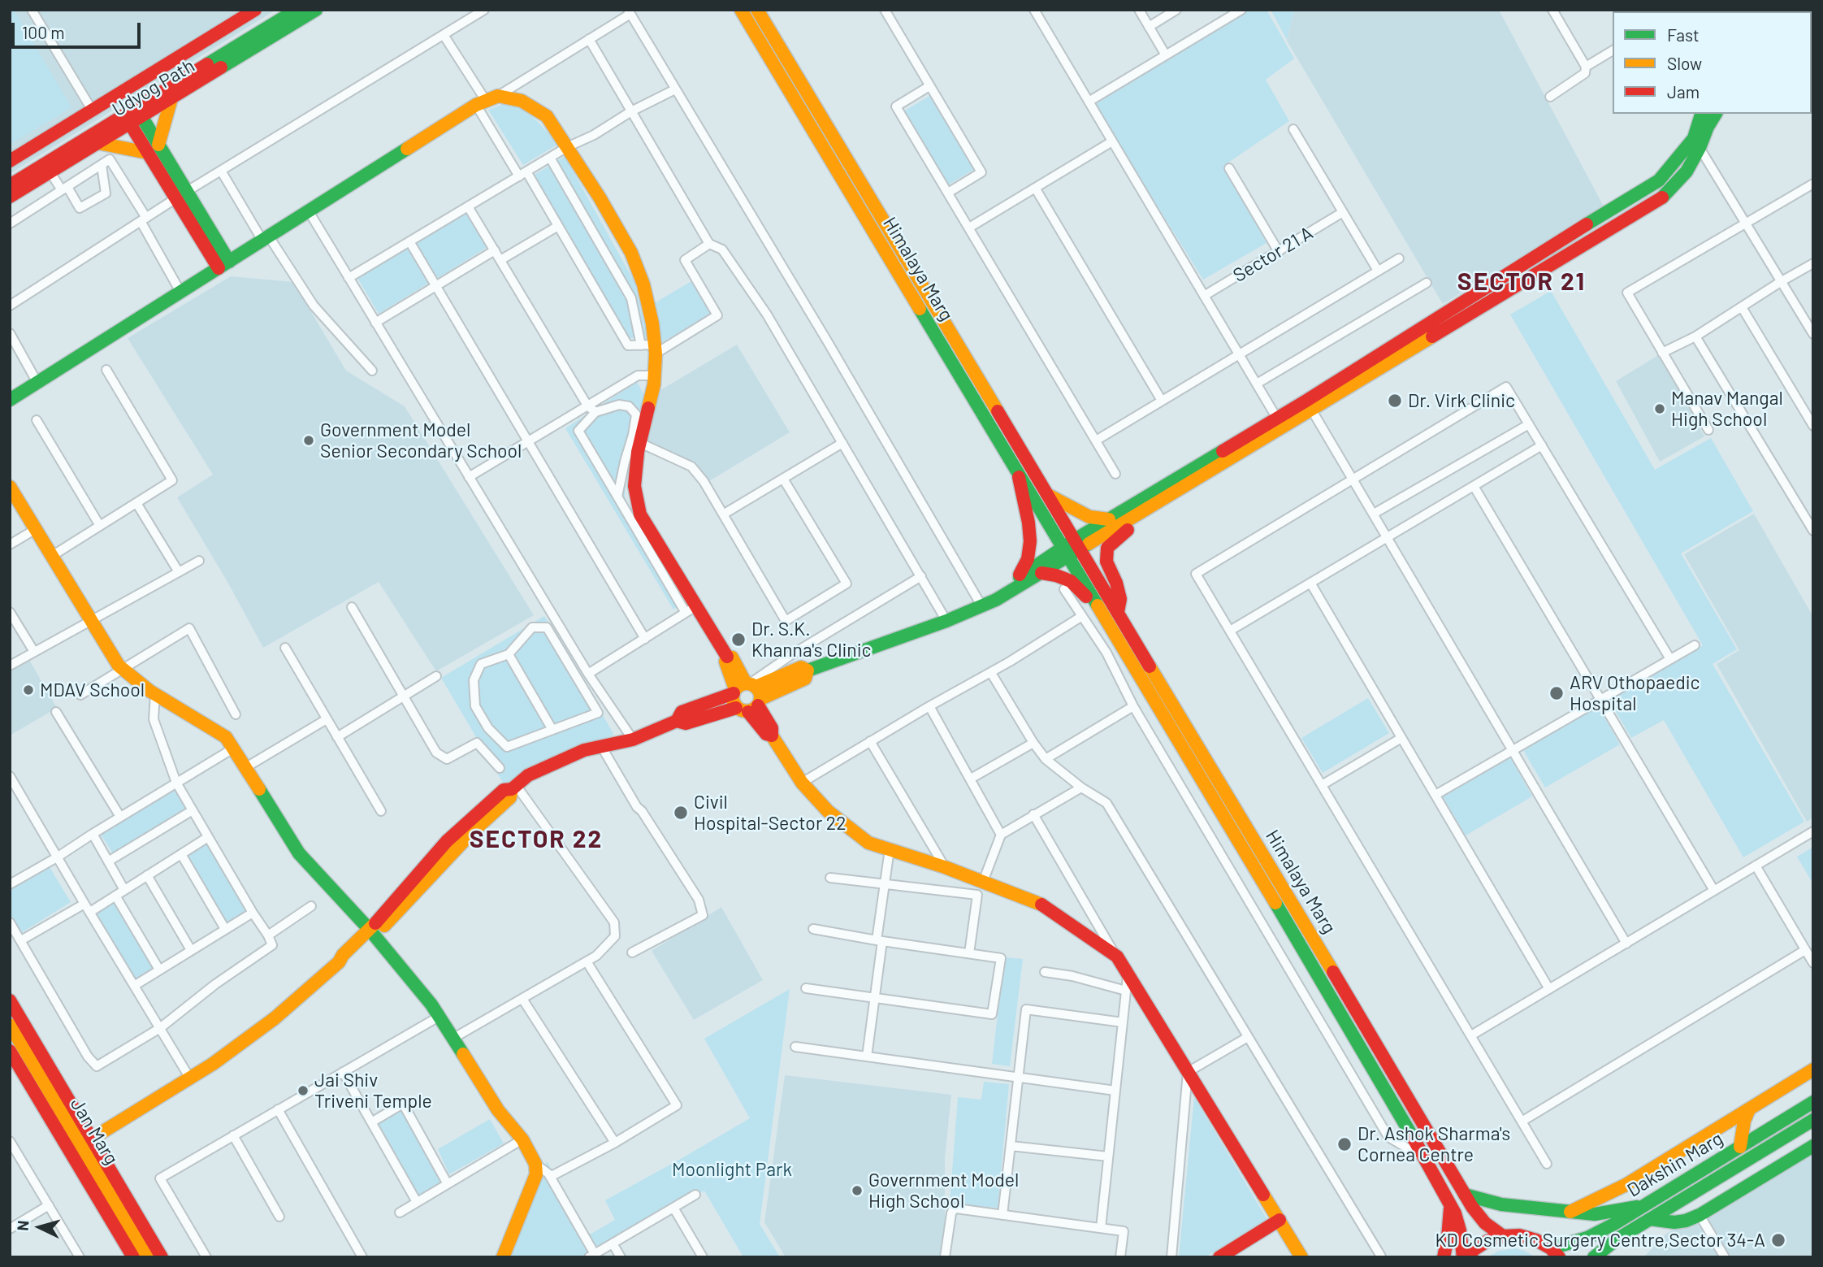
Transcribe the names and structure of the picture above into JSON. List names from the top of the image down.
{
  "streets": {
    "street": [
      "Udyog Path",
      "Sector 21 A",
      "Himalaya Marg",
      "Jan Marg",
      "Dakshin Marg"
    ]
  },
  "districts": ["SECTOR 21", "SECTOR 22"],
  "parks": ["Moonlight Park"],
  "places": [
    "Dr. Virk Clinic",
    "Manav Mangal High School",
    "Government Model Senior Secondary School",
    "Dr. S.K. Khanna's Clinic",
    "MDAV School",
    "ARV Othopaedic Hospital",
    "Civil Hospital-Sector 22",
    "Jai Shiv Triveni Temple",
    "Dr. Ashok Sharma's Cornea Centre",
    "Government Model High School",
    "KD Cosmetic Surgery Centre,Sector 34-A"
  ],
  "legend": ["Fast", "Slow", "Jam"],
  "scale_bar": "100 m",
  "north": "left"
}
